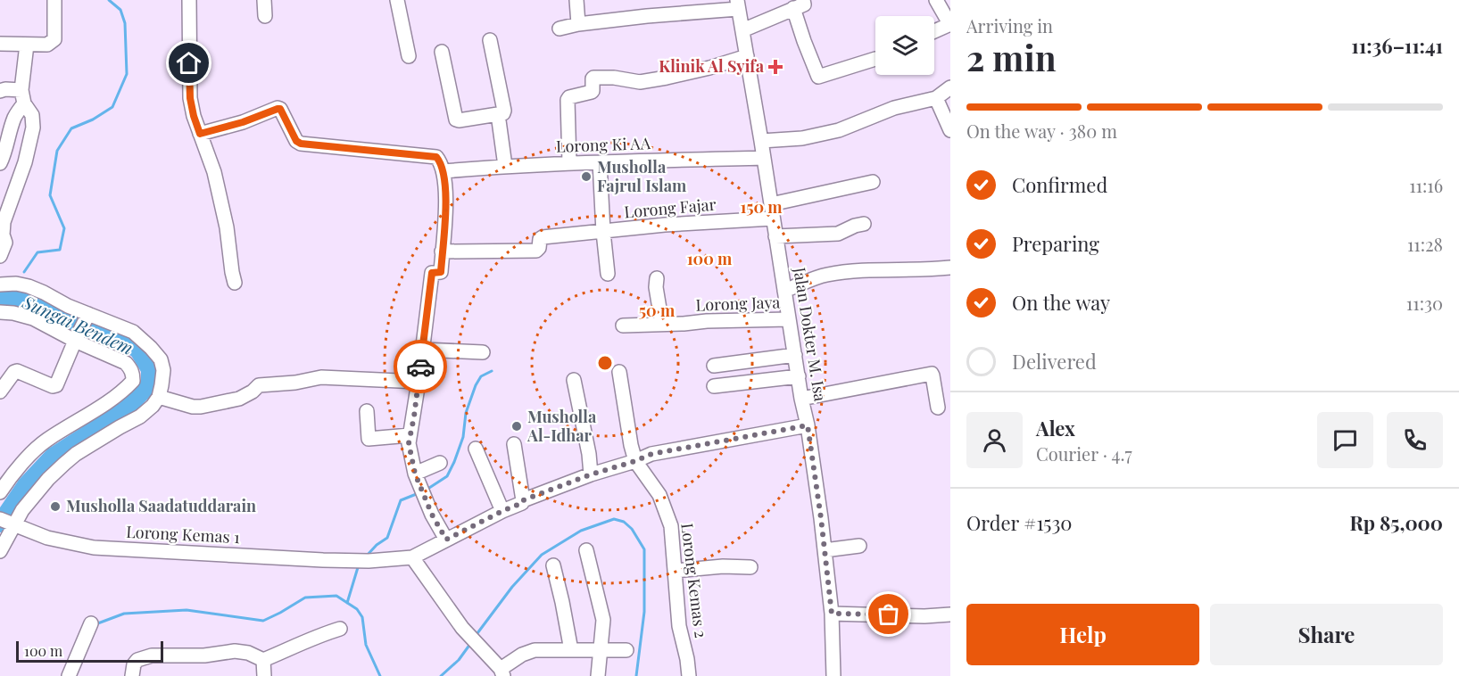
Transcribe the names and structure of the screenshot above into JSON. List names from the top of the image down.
{
  "streets": {
    "street": [
      "Lorong Ki AA",
      "Lorong Fajar",
      "Lorong Jaya",
      "Jalan Dokter M. Isa",
      "Lorong Kemas 1",
      "Lorong Kemas 2"
    ]
  },
  "crossings": [
    ["Lorong Ki AA", "Jalan Dokter M. Isa"],
    ["Lorong Fajar", "Jalan Dokter M. Isa"],
    ["Lorong Jaya", "Jalan Dokter M. Isa"]
  ],
  "water": ["Sungai Bendem"],
  "places": {
    "health": ["Klinik Al Syifa"],
    "other": ["Musholla Fajrul Islam", "Musholla Al-Idhar", "Musholla Saadatuddarain"]
  },
  "scale_bar": "100 m",
  "page": {
    "heading": ["2 min", "Arriving in", "11:36–11:41"],
    "panel": [
      "Alex",
      "Courier · 4.7",
      "Order #1530",
      "Rp 85,000"
    ],
    "bar": "On the way · 380 m",
    "list": [
      ["Confirmed", "11:16"],
      ["Preparing", "11:28"],
      ["On the way", "11:30"],
      "Delivered"
    ],
    "buttons": ["Help", "Share"],
    "scale": "100 m"
  },
  "rings": ["150 m", "100 m", "50 m"]
}
